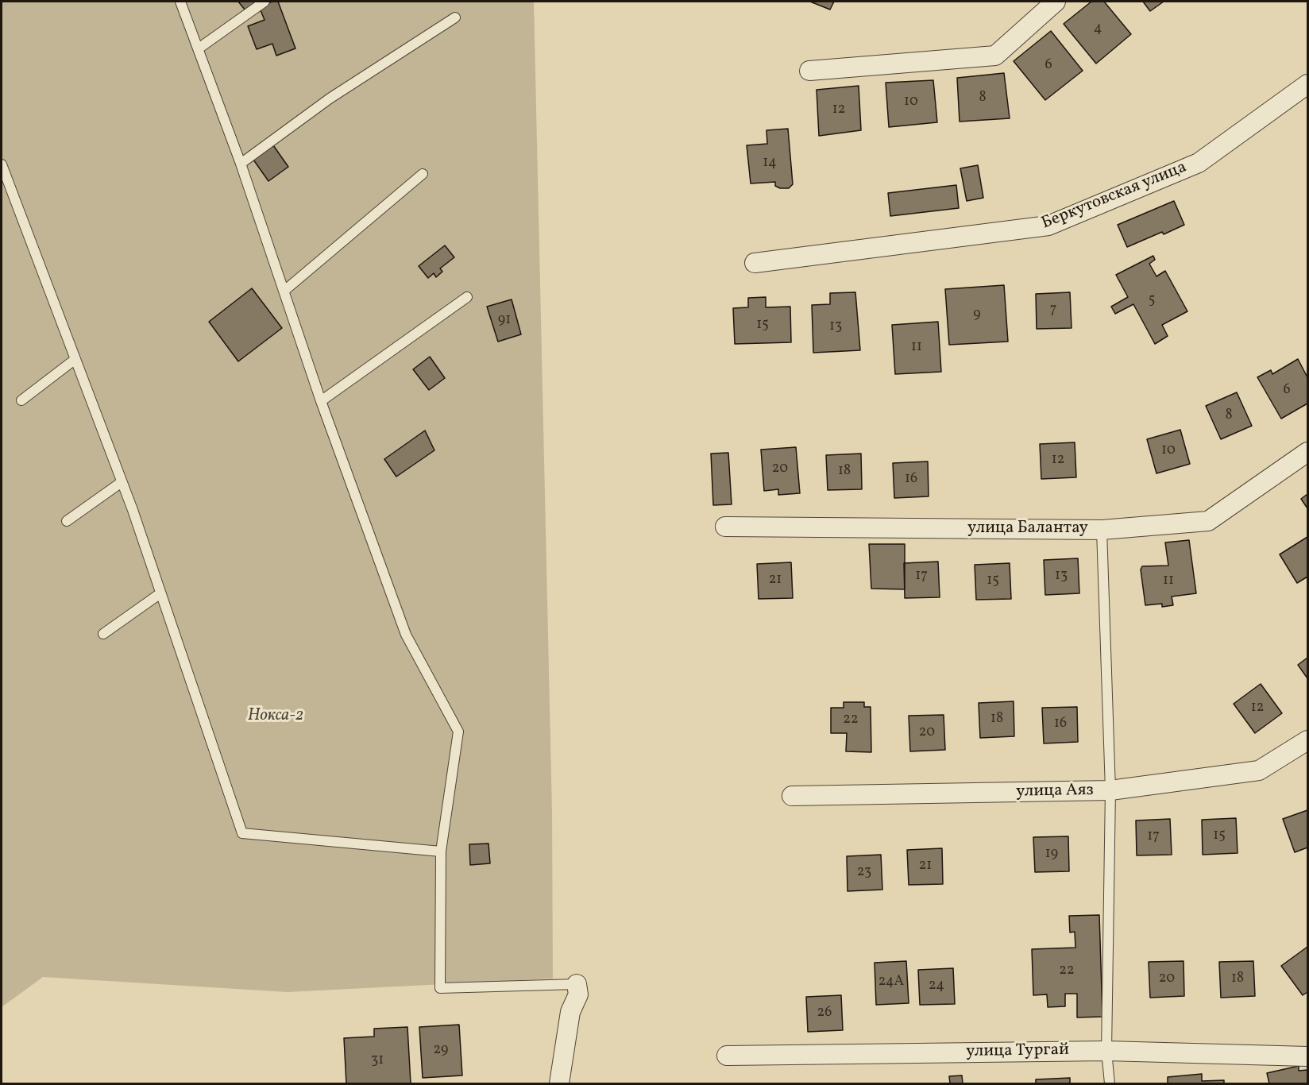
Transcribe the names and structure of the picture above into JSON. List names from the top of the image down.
{
  "streets": {
    "street": [
      "Беркутовская улица",
      "улица Балантау",
      "улица Аяз",
      "улица Тургай"
    ]
  },
  "parks": ["Нокса-2"],
  "house_numbers": [
    "4",
    "6",
    "8",
    "10",
    "12",
    "14",
    "5",
    "7",
    "9",
    "91",
    "15",
    "13",
    "11",
    "6",
    "8",
    "10",
    "12",
    "20",
    "18",
    "16",
    "17",
    "13",
    "21",
    "15",
    "11",
    "12",
    "18",
    "22",
    "16",
    "20",
    "15",
    "17",
    "19",
    "21",
    "23",
    "22",
    "20",
    "18",
    "24А",
    "24",
    "26",
    "29",
    "31"
  ]
}
